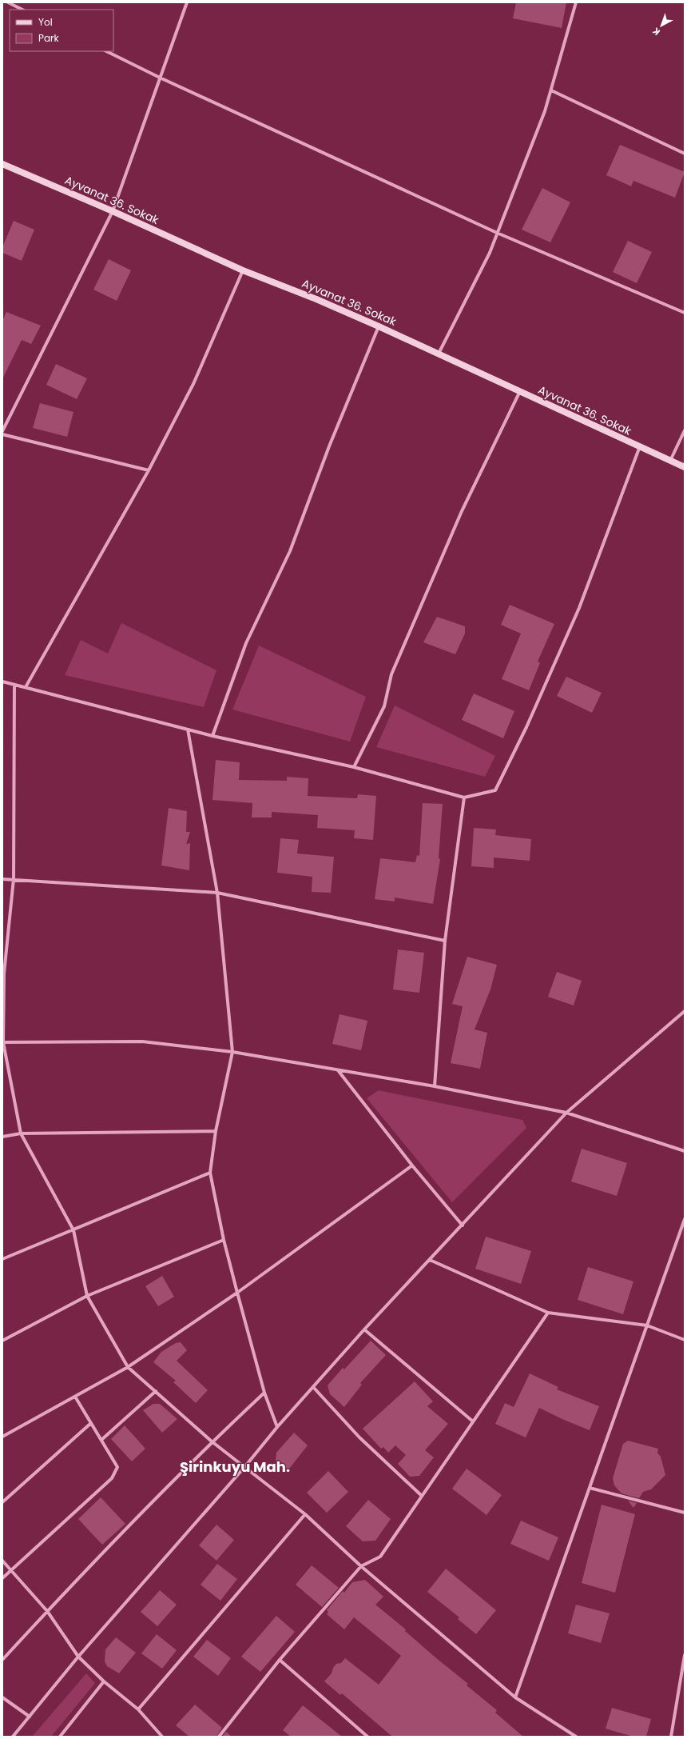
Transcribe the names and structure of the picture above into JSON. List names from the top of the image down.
{
  "streets": {
    "street": ["Ayvanat 36. Sokak"]
  },
  "districts": ["Şirinkuyu Mah."],
  "legend": ["Yol", "Park"],
  "north": "bottom left"
}
